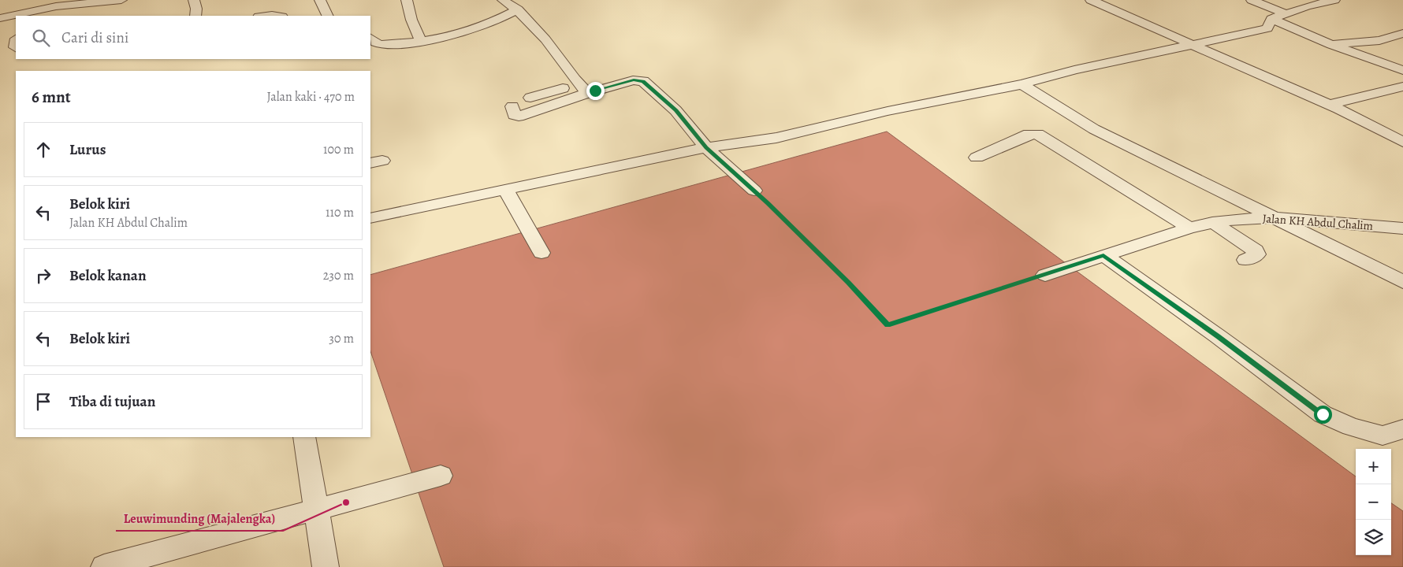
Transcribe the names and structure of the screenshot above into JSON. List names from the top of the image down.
{
  "streets": {
    "street": ["Jalan KH Abdul Chalim"]
  },
  "places": ["Leuwimunding (Majalengka)"],
  "page": {
    "search": "Cari di sini",
    "heading": ["6 mnt", "Jalan kaki · 470 m"],
    "list": [
      ["Lurus", "100 m"],
      ["Belok kiri", "Jalan KH Abdul Chalim", "110 m"],
      ["Belok kanan", "230 m"],
      ["Belok kiri", "30 m"],
      "Tiba di tujuan"
    ],
    "map_buttons": ["+", "−"]
  }
}
